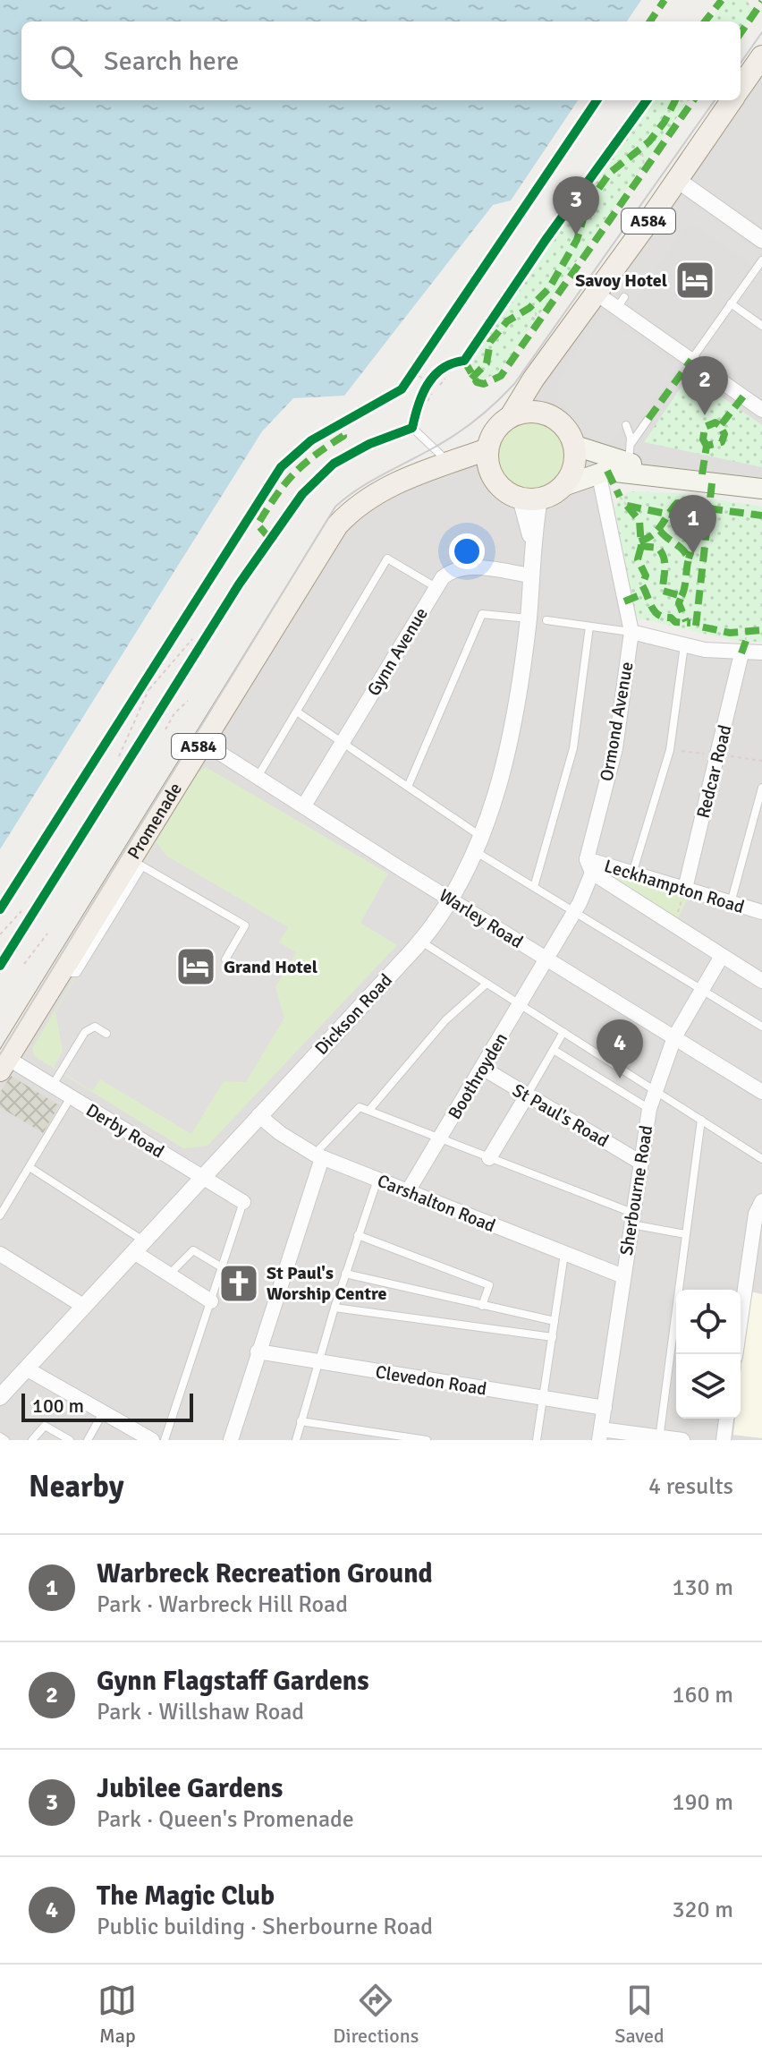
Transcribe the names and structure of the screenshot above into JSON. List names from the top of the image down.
{
  "streets": {
    "main road": ["A584", "Promenade"],
    "street": [
      "Gynn Avenue",
      "Ormond Avenue",
      "Redcar Road",
      "Leckhampton Road",
      "Warley Road",
      "Dickson Road",
      "Boothroyden",
      "St Paul's Road",
      "Derby Road",
      "Sherbourne Road",
      "Carshalton Road",
      "Clevedon Road"
    ]
  },
  "crossings": [
    ["A584", "Promenade"],
    ["A584", "Dickson Road"],
    ["Gynn Avenue", "Warley Road"],
    ["Gynn Avenue", "Dickson Road"],
    ["Ormond Avenue", "Leckhampton Road"],
    ["Ormond Avenue", "Warley Road"],
    ["Ormond Avenue", "Boothroyden"],
    ["Redcar Road", "Leckhampton Road"],
    ["Promenade", "Warley Road"],
    ["Promenade", "Dickson Road"],
    ["Promenade", "Derby Road"],
    ["Warley Road", "Dickson Road"],
    ["Warley Road", "Boothroyden"],
    ["Warley Road", "Sherbourne Road"],
    ["Dickson Road", "Derby Road"],
    ["Dickson Road", "Carshalton Road"],
    ["Boothroyden", "St Paul's Road"],
    ["Boothroyden", "Carshalton Road"],
    ["St Paul's Road", "Sherbourne Road"],
    ["Sherbourne Road", "Carshalton Road"],
    ["Sherbourne Road", "Clevedon Road"]
  ],
  "places": {
    "hotel": ["Savoy Hotel", "Grand Hotel"],
    "church": ["St Paul's Worship Centre"]
  },
  "scale_bar": "100 m",
  "page": {
    "search": "Search here",
    "pins": [
      "3",
      "2",
      "1",
      "4"
    ],
    "scale": "100 m",
    "heading": ["Nearby", "4 results"],
    "list": [
      {
        "mark": "1",
        "name": "Warbreck Recreation Ground",
        "note": "Park · Warbreck Hill Road",
        "value": "130 m"
      },
      {
        "mark": "2",
        "name": "Gynn Flagstaff Gardens",
        "note": "Park · Willshaw Road",
        "value": "160 m"
      },
      {
        "mark": "3",
        "name": "Jubilee Gardens",
        "note": "Park · Queen's Promenade",
        "value": "190 m"
      },
      {
        "mark": "4",
        "name": "The Magic Club",
        "note": "Public building · Sherbourne Road",
        "value": "320 m"
      }
    ],
    "nav": ["Map", "Directions", "Saved"]
  }
}
